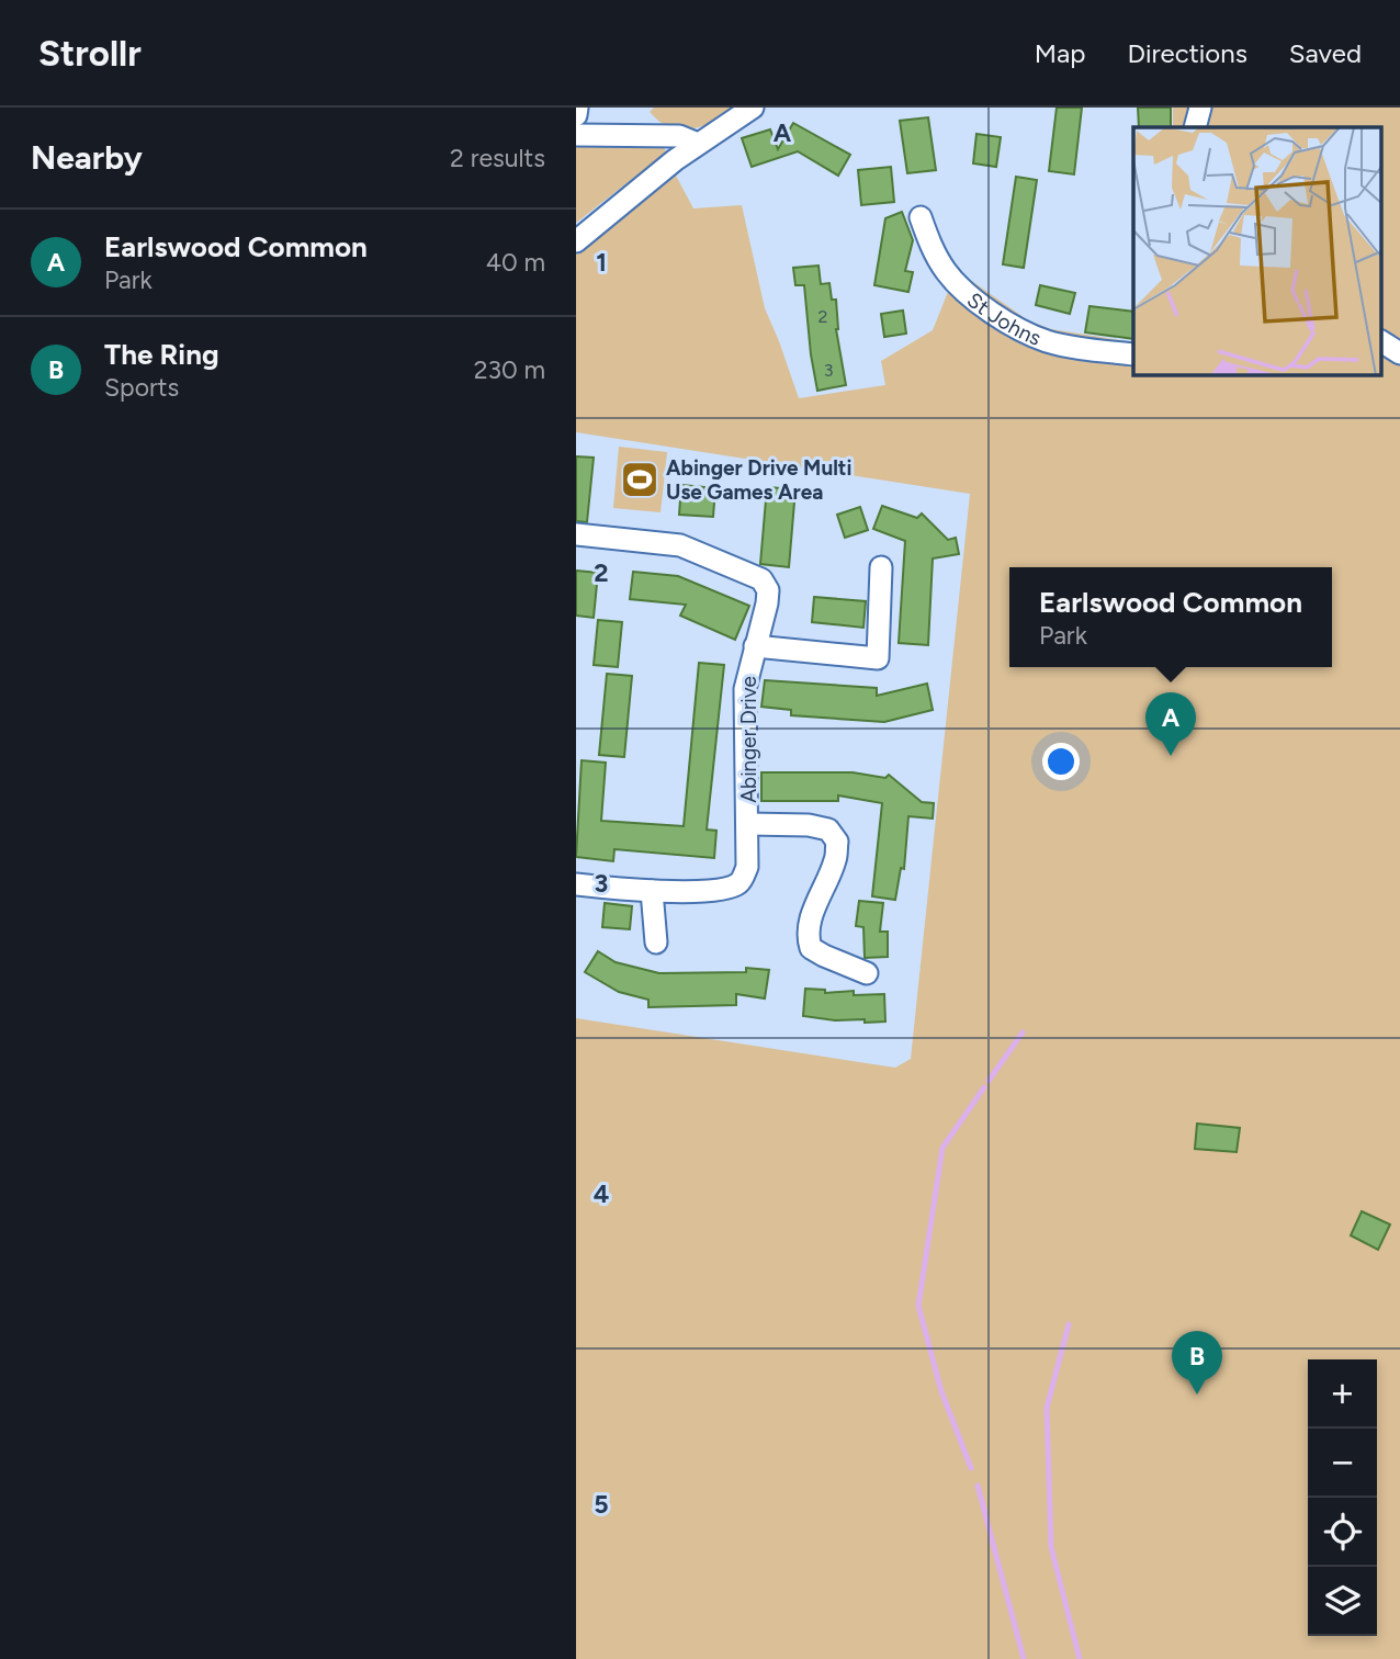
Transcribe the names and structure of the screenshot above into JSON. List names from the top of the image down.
{
  "streets": {
    "street": ["St Johns", "Abinger Drive"]
  },
  "places": {
    "sports": ["Abinger Drive Multi Use Games Area"]
  },
  "house_numbers": ["2", "3"],
  "page": {
    "header": "Strollr",
    "nav": ["Map", "Directions", "Saved"],
    "heading": ["Nearby", "2 results"],
    "list": [
      {
        "mark": "A",
        "name": "Earlswood Common",
        "note": "Park",
        "value": "40 m"
      },
      {
        "mark": "B",
        "name": "The Ring",
        "note": "Sports",
        "value": "230 m"
      }
    ],
    "popup": ["Earlswood Common", "Park"],
    "pins": ["A", "B"],
    "map_buttons": ["+", "−"]
  },
  "grid": {
    "columns": ["A"],
    "rows": [
      "1",
      "2",
      "3",
      "4",
      "5"
    ]
  }
}
